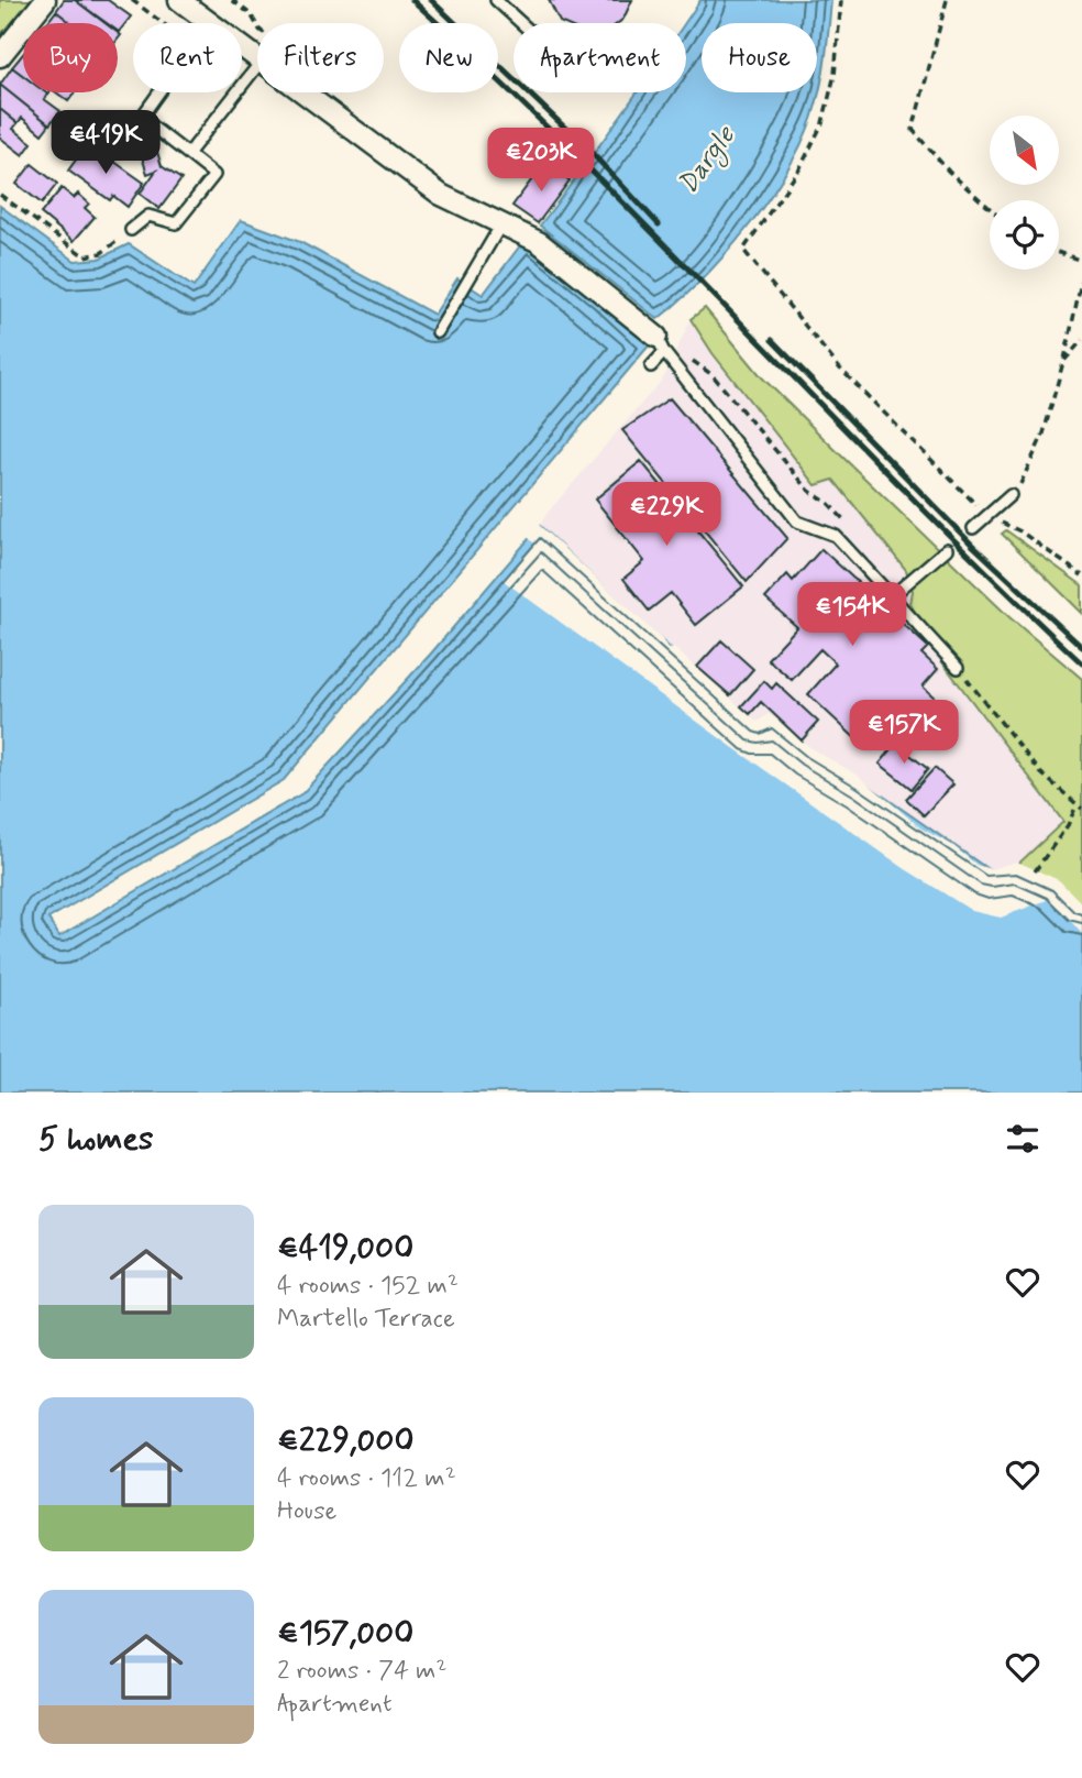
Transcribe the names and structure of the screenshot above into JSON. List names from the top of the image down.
{
  "water": ["Dargle"],
  "north": "bottom right",
  "page": {
    "chip": [
      "Buy",
      "Rent",
      "Filters",
      "New",
      "Apartment",
      "House"
    ],
    "price": [
      "€419K",
      "€203K",
      "€229K",
      "€154K",
      "€157K"
    ],
    "heading": "5 homes",
    "list": [
      {
        "name": "€419,000",
        "note": "4 rooms · 152 m² · Martello Terrace"
      },
      {
        "name": "€229,000",
        "note": "4 rooms · 112 m² · House"
      },
      {
        "name": "€157,000",
        "note": "2 rooms · 74 m² · Apartment"
      }
    ]
  }
}
